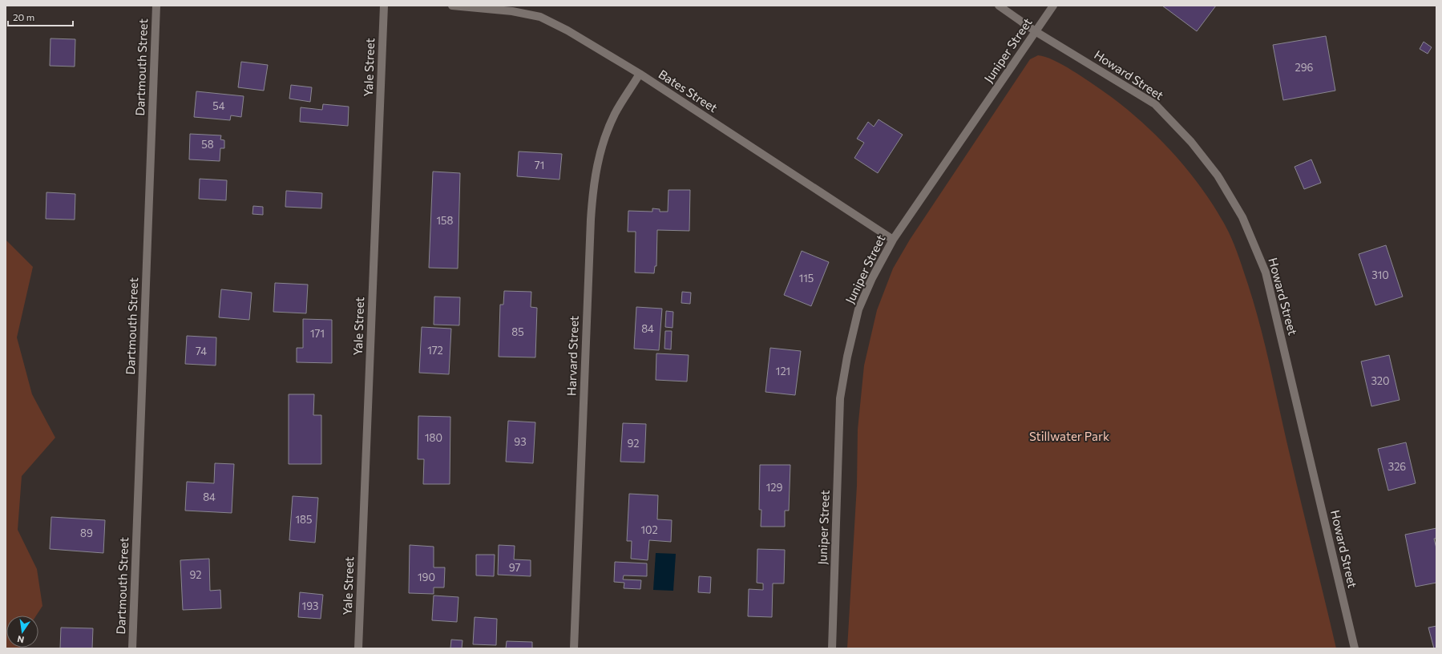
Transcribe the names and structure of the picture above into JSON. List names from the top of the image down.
{
  "streets": {
    "street": [
      "Juniper Street",
      "Dartmouth Street",
      "Yale Street",
      "Howard Street",
      "Bates Street",
      "Harvard Street"
    ]
  },
  "crossings": [
    ["Juniper Street", "Howard Street"],
    ["Juniper Street", "Bates Street"],
    ["Bates Street", "Harvard Street"]
  ],
  "parks": ["Stillwater Park"],
  "house_numbers": [
    "296",
    "54",
    "58",
    "71",
    "158",
    "310",
    "115",
    "84",
    "85",
    "171",
    "172",
    "74",
    "121",
    "320",
    "180",
    "93",
    "92",
    "326",
    "129",
    "84",
    "185",
    "102",
    "89",
    "97",
    "92",
    "190",
    "193"
  ],
  "scale_bar": "20 m",
  "north": "bottom"
}
